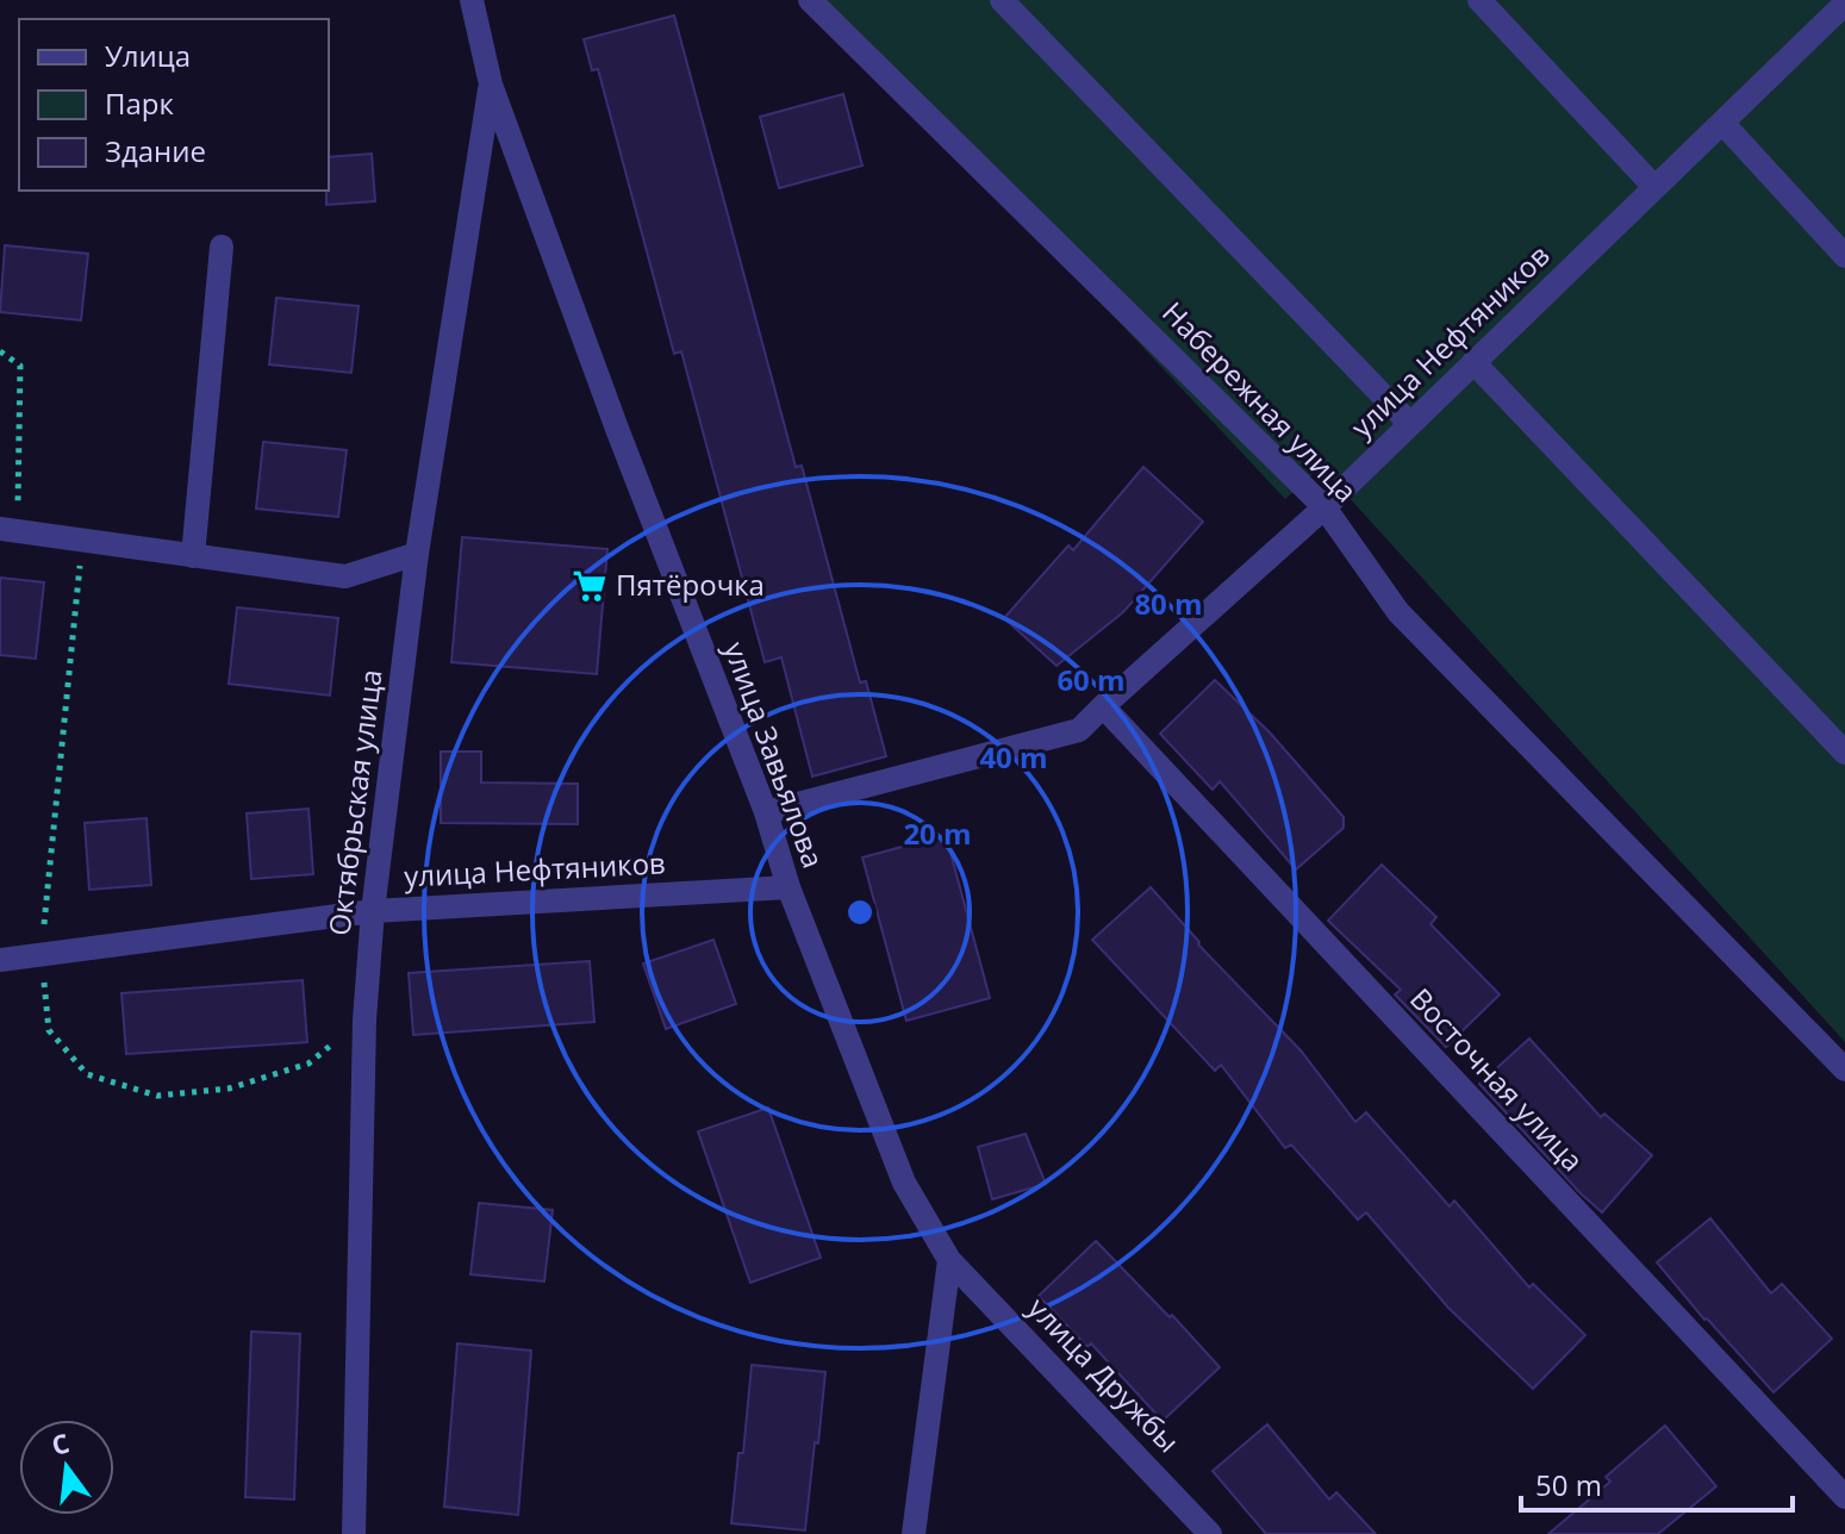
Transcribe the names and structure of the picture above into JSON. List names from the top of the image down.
{
  "streets": {
    "street": [
      "улица Нефтяников",
      "Набережная улица",
      "улица Завьялова",
      "Октябрьская улица",
      "Восточная улица",
      "улица Дружбы"
    ]
  },
  "crossings": [
    ["улица Нефтяников", "Набережная улица"],
    ["улица Нефтяников", "улица Завьялова"],
    ["улица Нефтяников", "Октябрьская улица"],
    ["улица Нефтяников", "Восточная улица"],
    ["улица Завьялова", "Октябрьская улица"],
    ["улица Завьялова", "улица Дружбы"]
  ],
  "places": {
    "supermarket": ["Пятёрочка"]
  },
  "legend": ["Улица", "Парк", "Здание"],
  "scale_bar": "50 m",
  "north": "top",
  "rings": [
    "80 m",
    "60 m",
    "40 m",
    "20 m"
  ]
}
